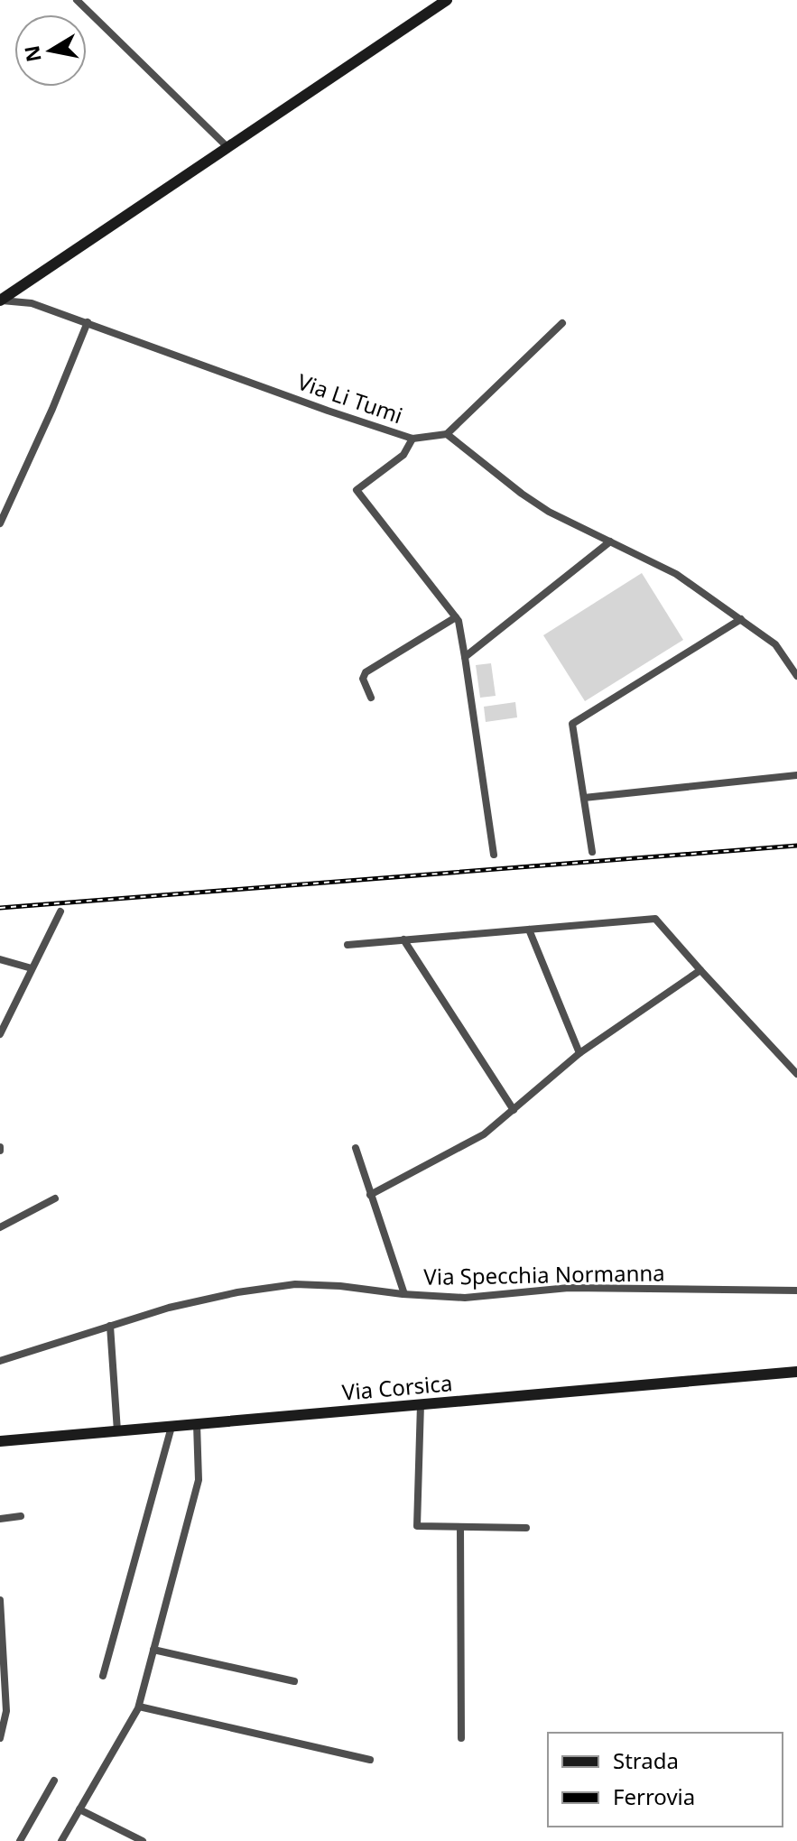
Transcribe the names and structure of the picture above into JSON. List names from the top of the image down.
{
  "streets": {
    "main road": ["Via Corsica"],
    "street": ["Via Li Tumi", "Via Specchia Normanna"]
  },
  "legend": ["Strada", "Ferrovia"],
  "north": "left"
}
